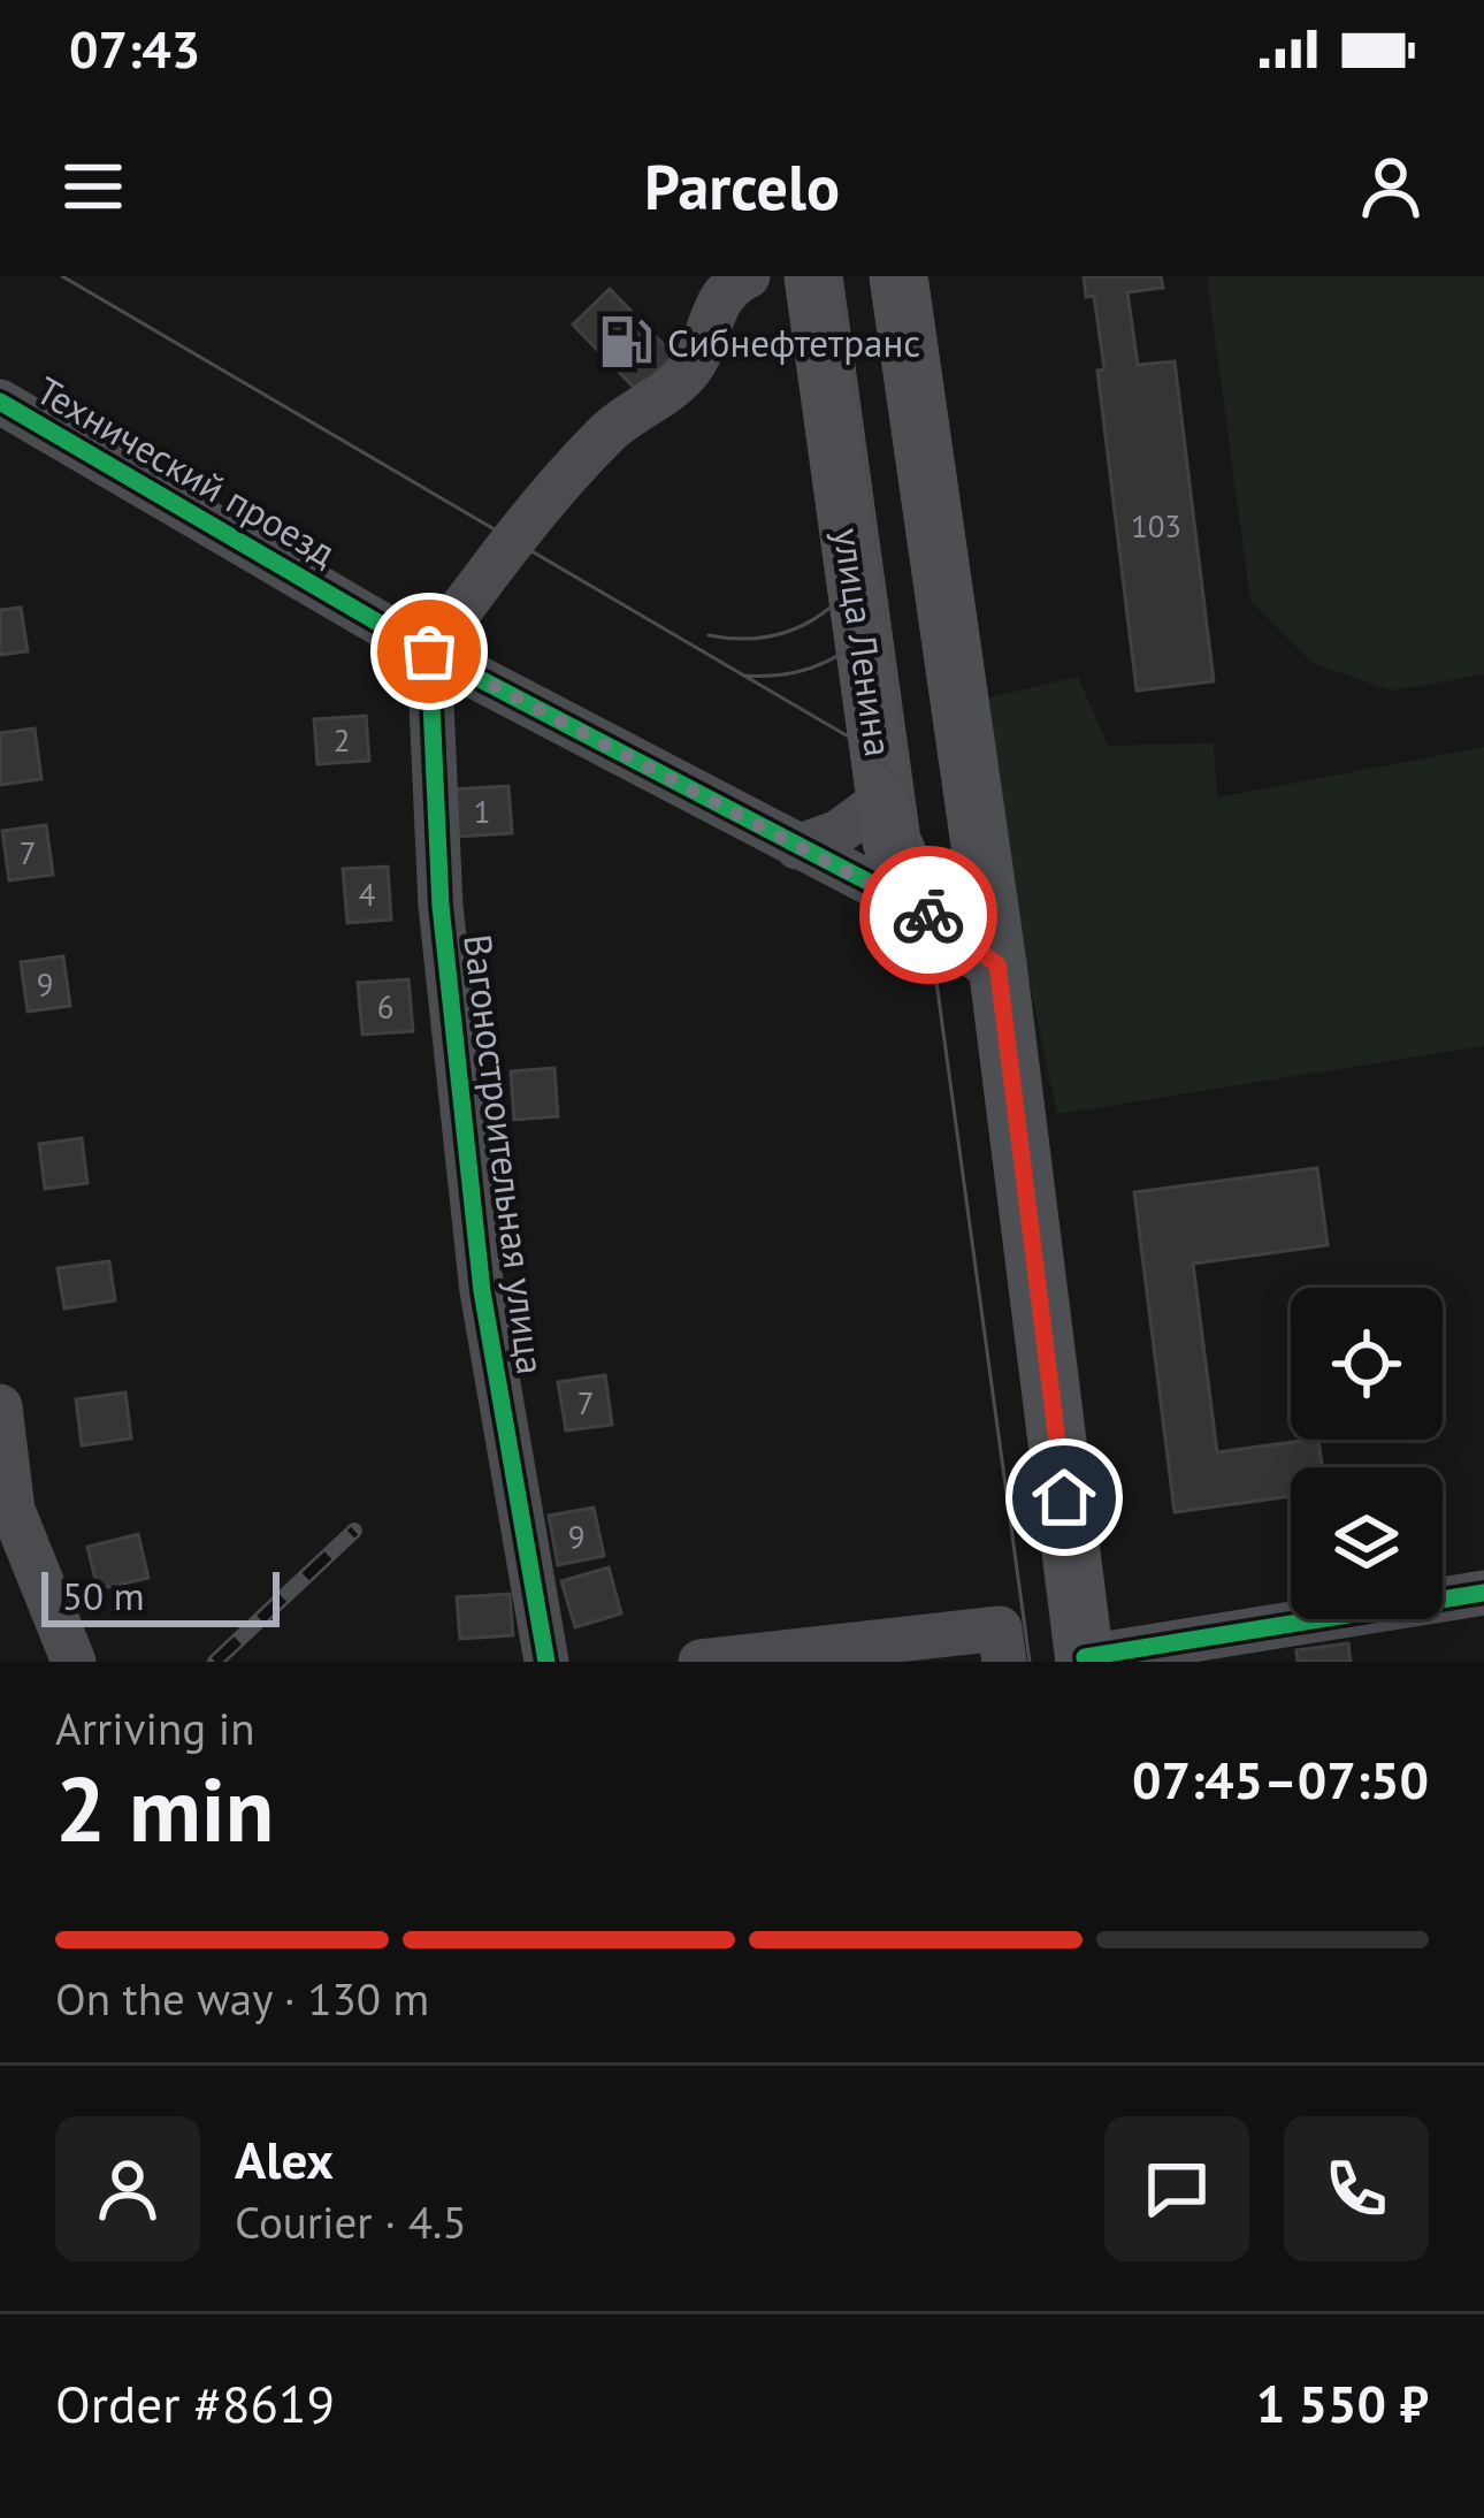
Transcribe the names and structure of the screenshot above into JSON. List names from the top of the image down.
{
  "streets": {
    "main road": ["улица Ленина"],
    "street": ["Технический проезд", "Вагоностроительная улица"]
  },
  "crossings": [
    ["Технический проезд", "улица Ленина"],
    ["Технический проезд", "Вагоностроительная улица"]
  ],
  "places": {
    "fuel station": ["Сибнефтетранс"]
  },
  "house_numbers": [
    "103",
    "2",
    "1",
    "7",
    "4",
    "9",
    "6",
    "7",
    "9"
  ],
  "scale_bar": "50 m",
  "page": {
    "status": "07:43",
    "header": "Parcelo",
    "scale": "50 m",
    "heading": ["2 min", "Arriving in", "07:45–07:50"],
    "panel": [
      "Alex",
      "Courier · 4.5",
      "Order #8619",
      "1 550 ₽"
    ],
    "bar": "On the way · 130 m"
  }
}
